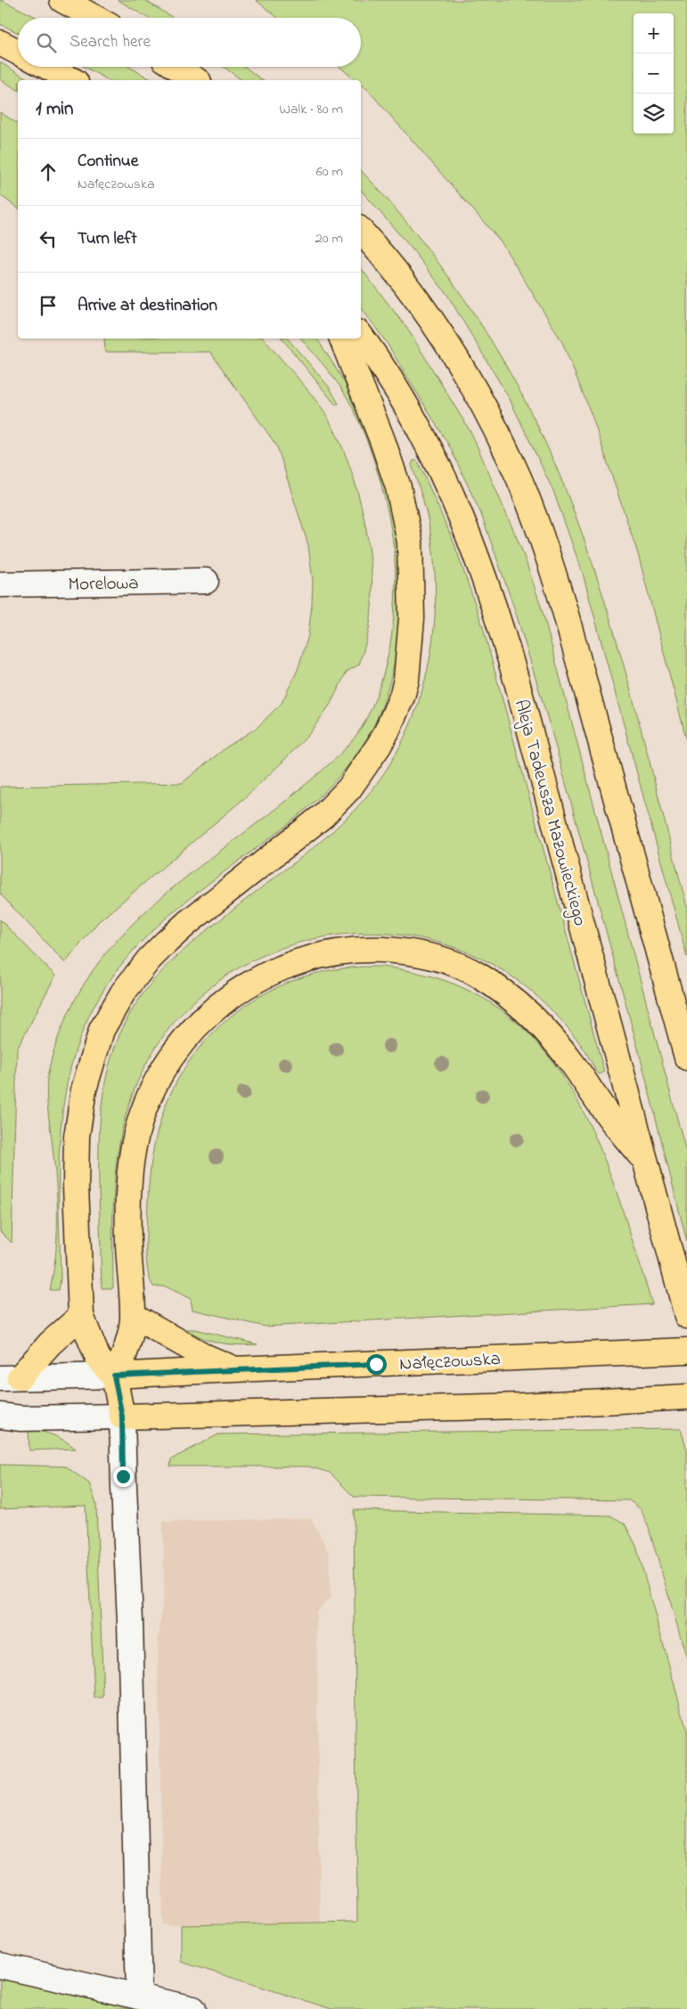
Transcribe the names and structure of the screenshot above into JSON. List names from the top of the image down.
{
  "streets": {
    "main road": ["Aleja Tadeusza Mazowieckiego", "Nałęczowska"],
    "street": ["Morelowa"]
  },
  "page": {
    "map_buttons": ["+", "−"],
    "search": "Search here",
    "heading": ["1 min", "Walk · 80 m"],
    "list": [
      ["Continue", "Nałęczowska", "60 m"],
      ["Turn left", "20 m"],
      "Arrive at destination"
    ]
  }
}
